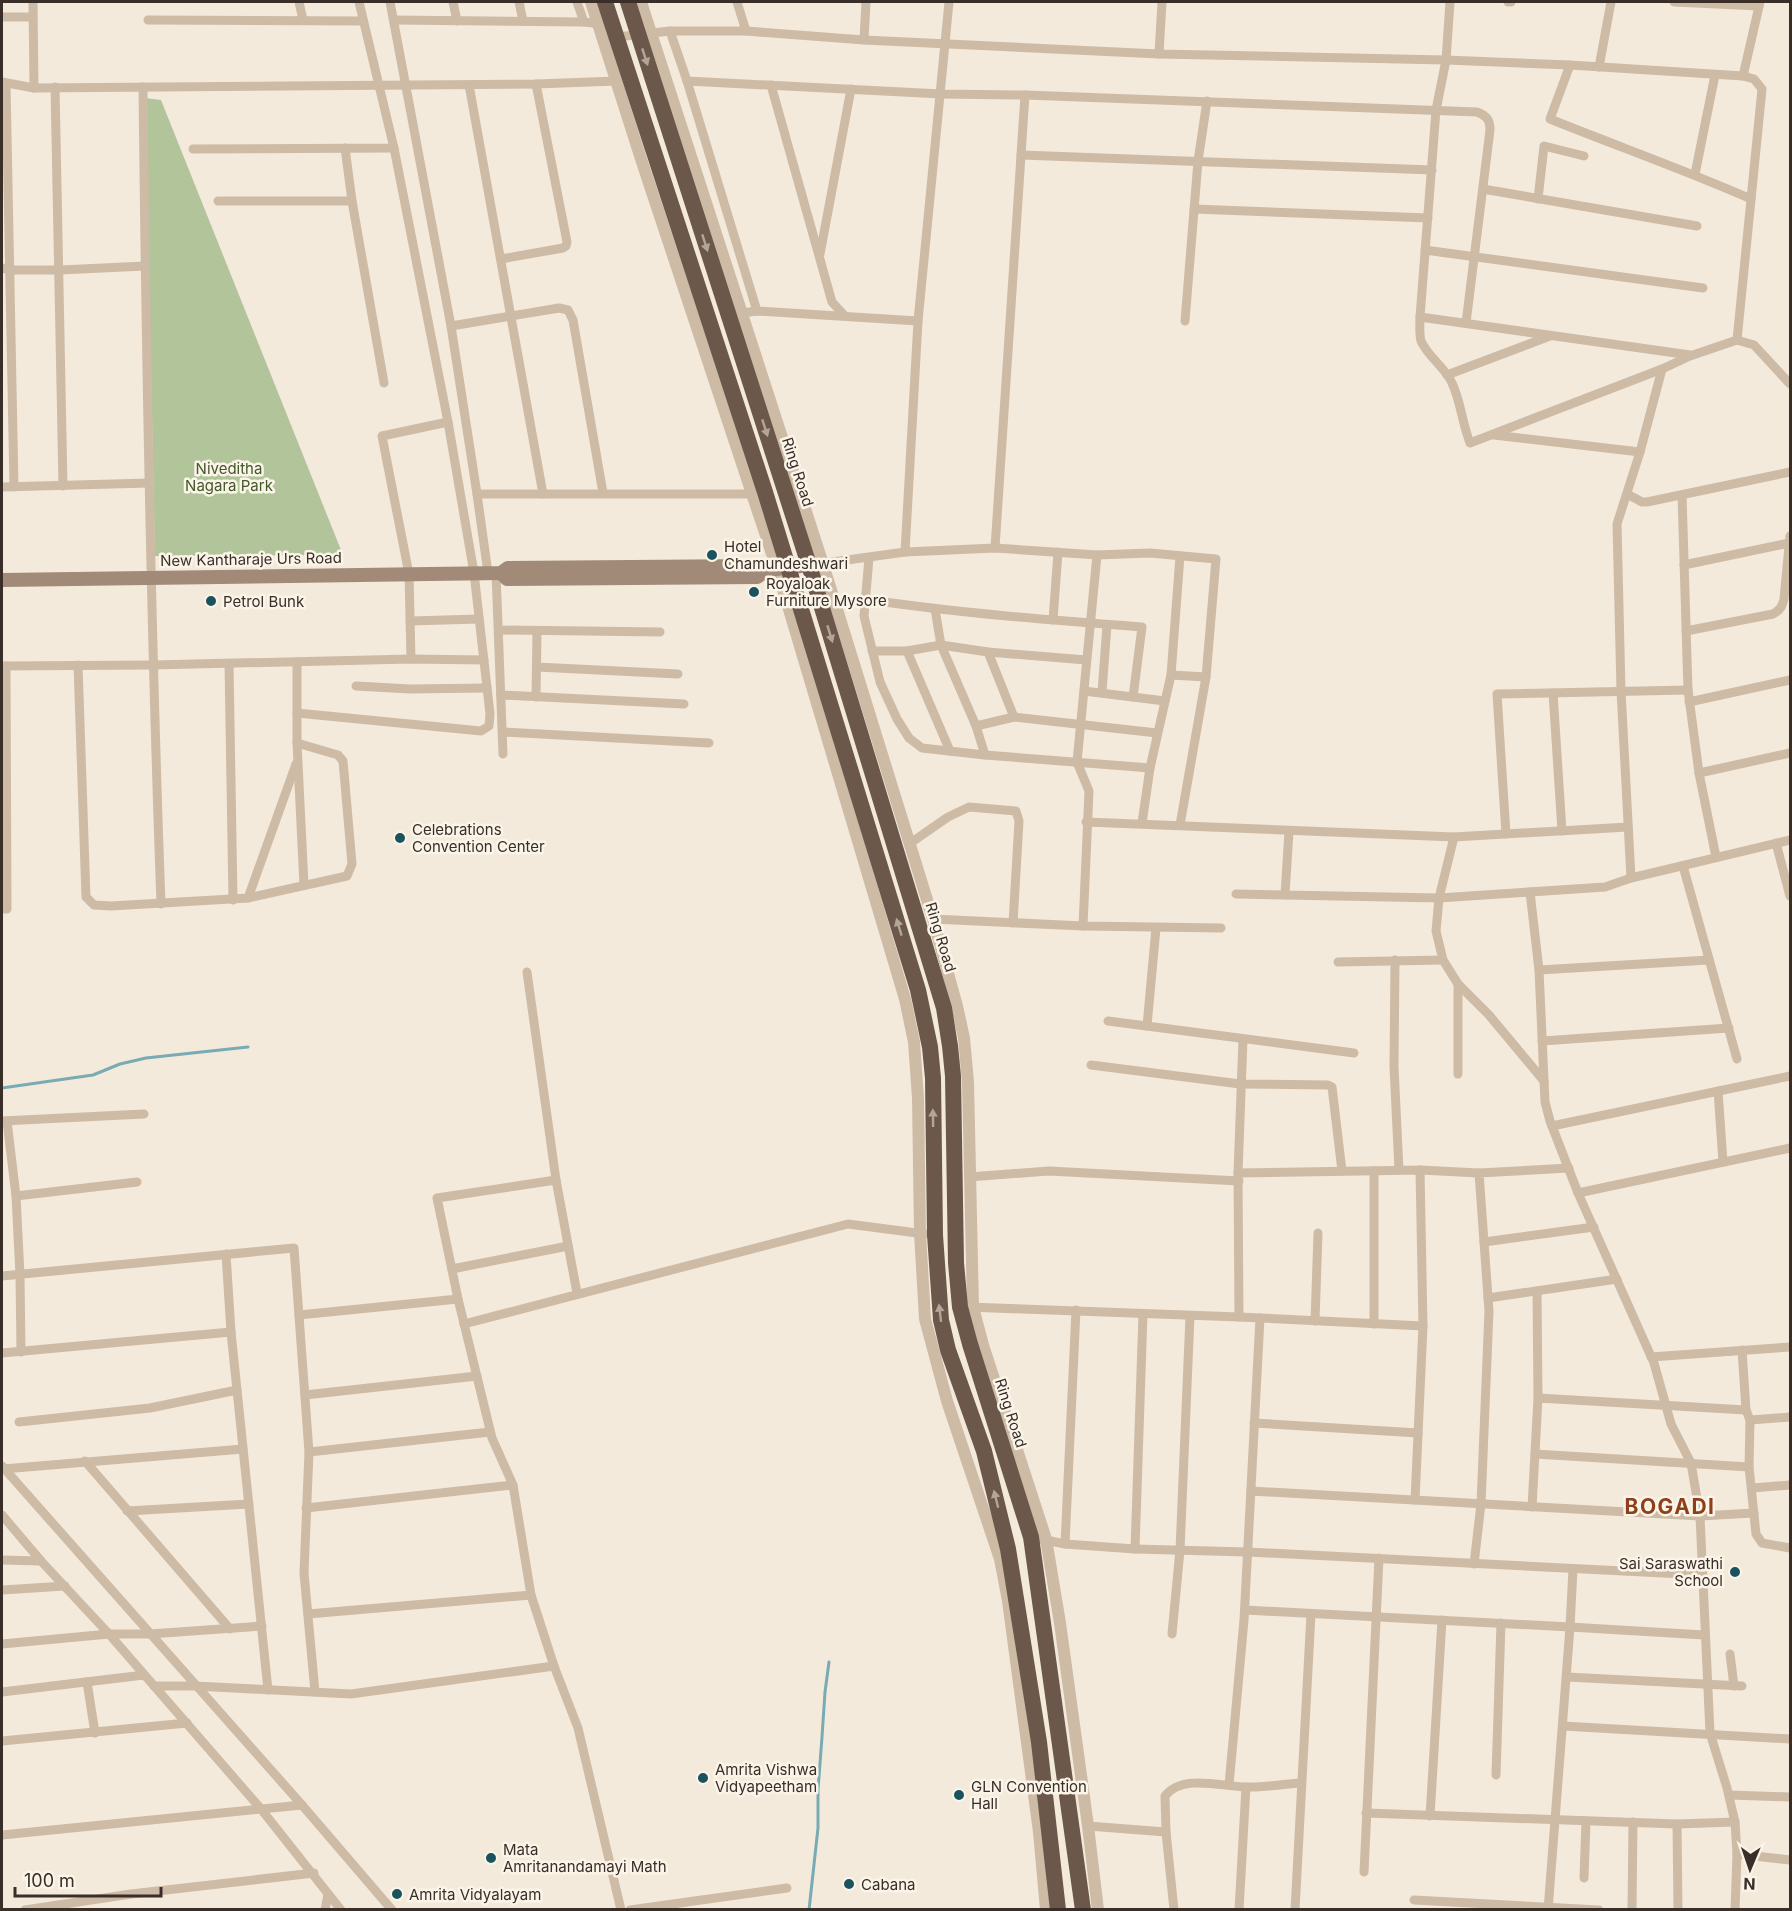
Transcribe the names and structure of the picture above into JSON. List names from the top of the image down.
{
  "streets": {
    "highway": ["Ring Road"],
    "main road": ["New Kantharaje Urs Road"]
  },
  "crossings": [
    ["Ring Road", "New Kantharaje Urs Road"]
  ],
  "districts": ["BOGADI"],
  "parks": ["Niveditha Nagara Park"],
  "places": [
    "Hotel Chamundeshwari",
    "Royaloak Furniture Mysore",
    "Petrol Bunk",
    "Celebrations Convention Center",
    "Sai Saraswathi School",
    "Amrita Vishwa Vidyapeetham",
    "GLN Convention Hall",
    "Mata Amritanandamayi Math",
    "Cabana",
    "Amrita Vidyalayam"
  ],
  "scale_bar": "100 m",
  "north": "bottom"
}
